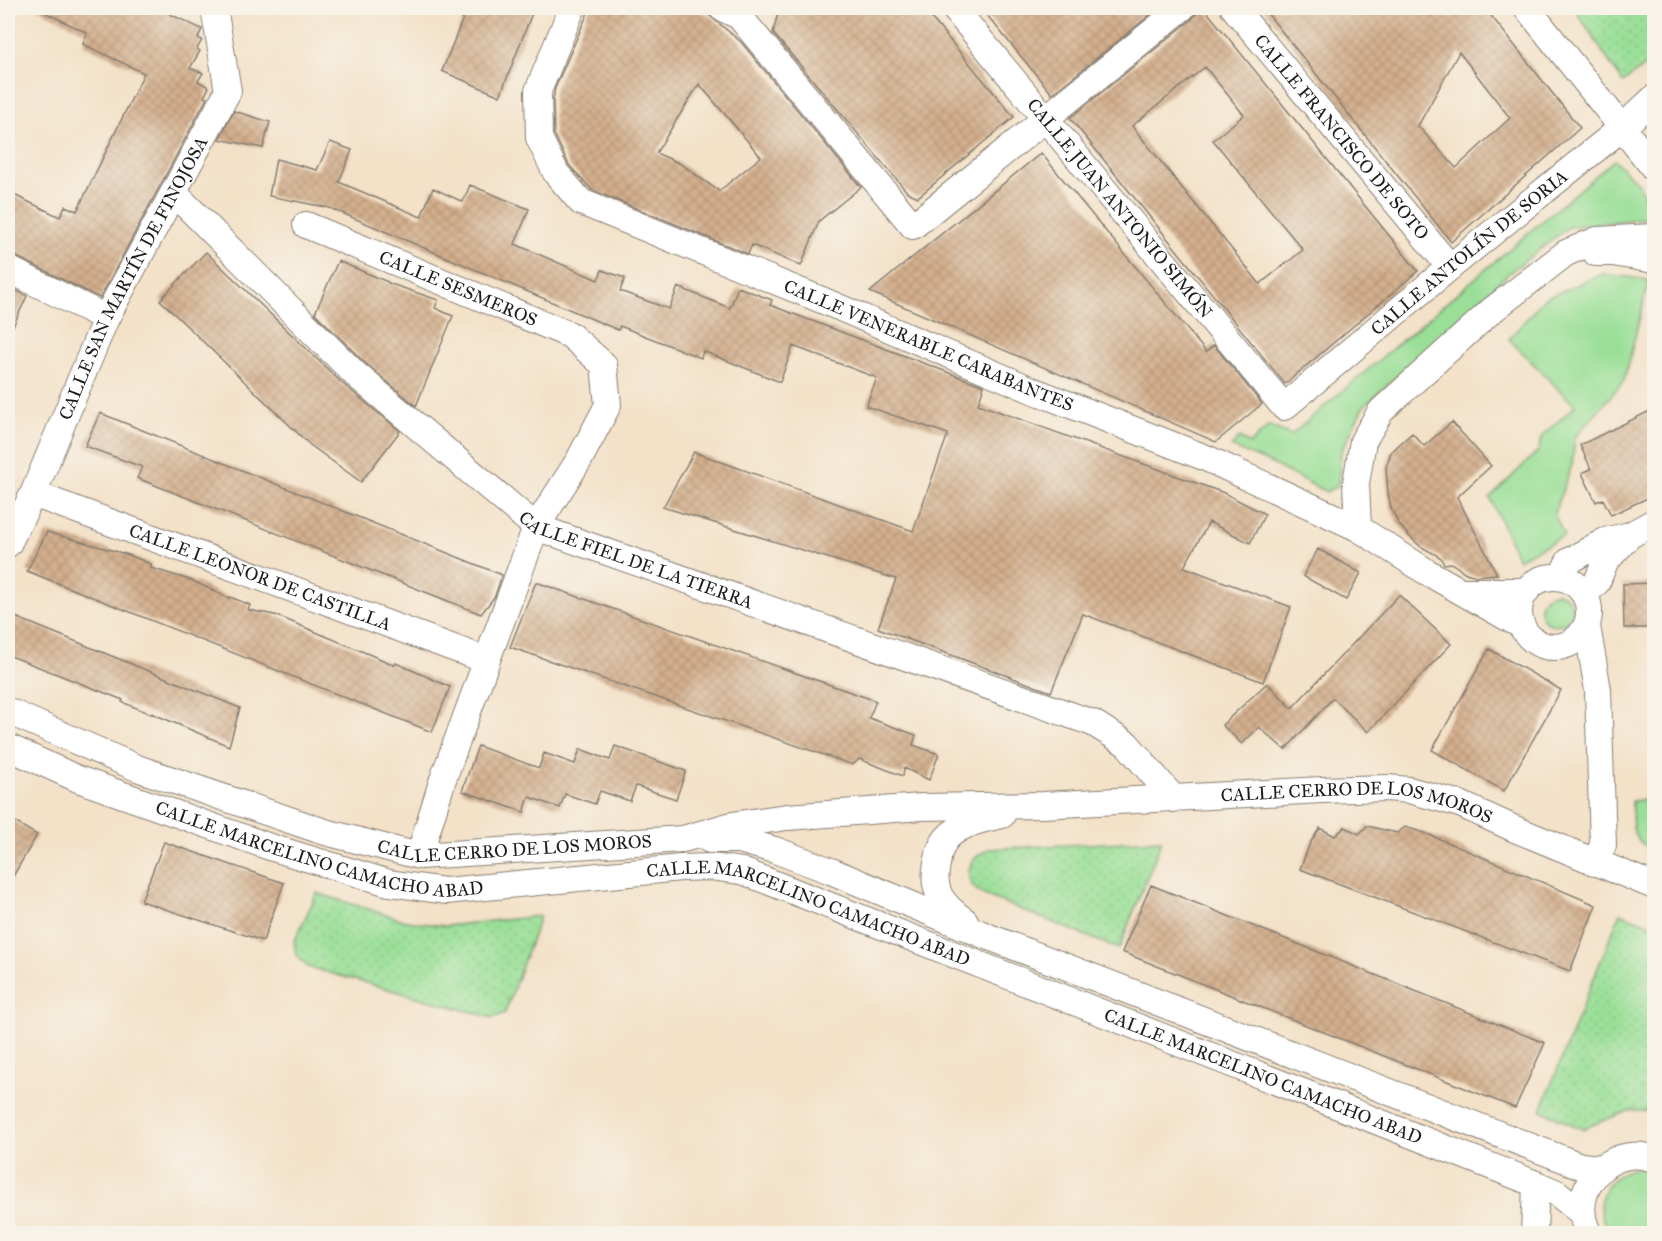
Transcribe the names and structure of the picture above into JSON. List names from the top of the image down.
{
  "streets": {
    "street": [
      "CALLE FRANCISCO DE SOTO",
      "CALLE JUAN ANTONIO SIMÓN",
      "CALLE ANTOLÍN DE SORIA",
      "CALLE SAN MARTÍN DE FINOJOSA",
      "CALLE SESMEROS",
      "CALLE VENERABLE CARABANTES",
      "CALLE FIEL DE LA TIERRA",
      "CALLE LEONOR DE CASTILLA",
      "CALLE CERRO DE LOS MOROS",
      "CALLE MARCELINO CAMACHO ABAD"
    ]
  },
  "crossings": [
    ["CALLE FRANCISCO DE SOTO", "CALLE ANTOLÍN DE SORIA"],
    ["CALLE JUAN ANTONIO SIMÓN", "CALLE ANTOLÍN DE SORIA"],
    ["CALLE SAN MARTÍN DE FINOJOSA", "CALLE FIEL DE LA TIERRA"],
    ["CALLE SAN MARTÍN DE FINOJOSA", "CALLE LEONOR DE CASTILLA"],
    ["CALLE SESMEROS", "CALLE FIEL DE LA TIERRA"],
    ["CALLE FIEL DE LA TIERRA", "CALLE CERRO DE LOS MOROS"],
    ["CALLE CERRO DE LOS MOROS", "CALLE MARCELINO CAMACHO ABAD"]
  ]
}
